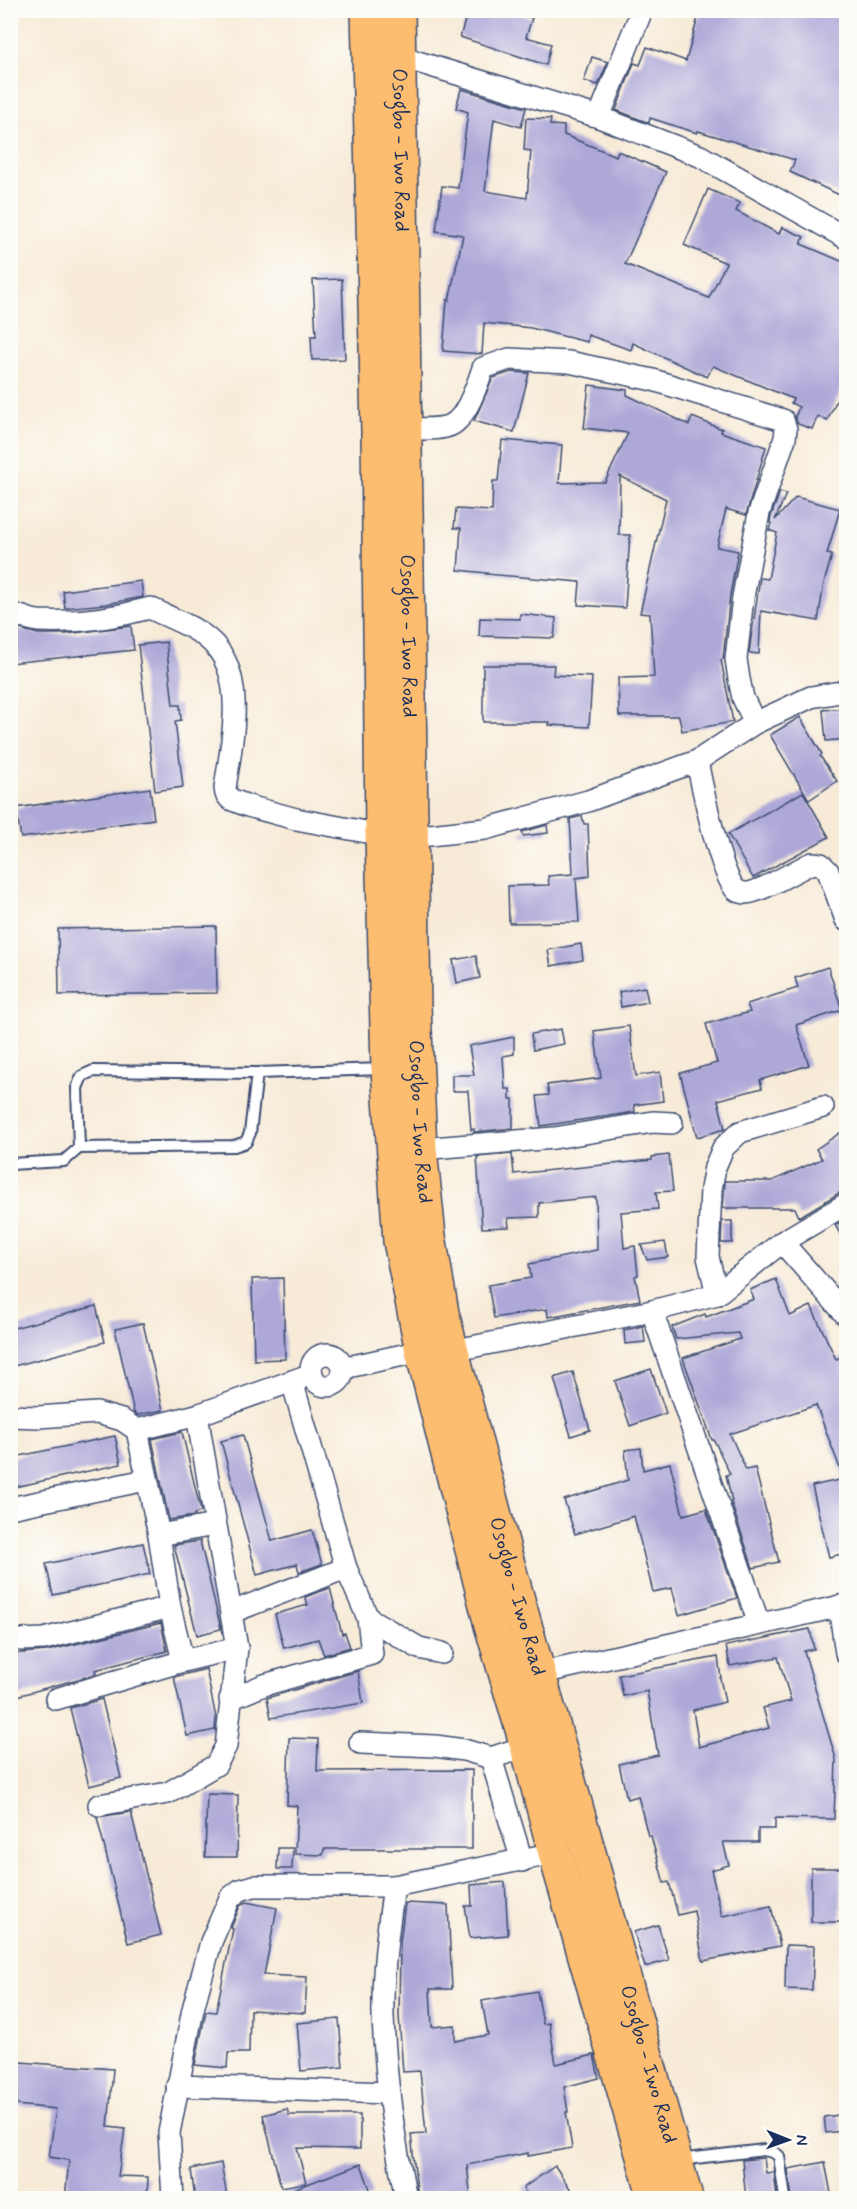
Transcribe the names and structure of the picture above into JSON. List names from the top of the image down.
{
  "streets": {
    "main road": ["Osogbo - Iwo Road"]
  },
  "north": "right"
}
